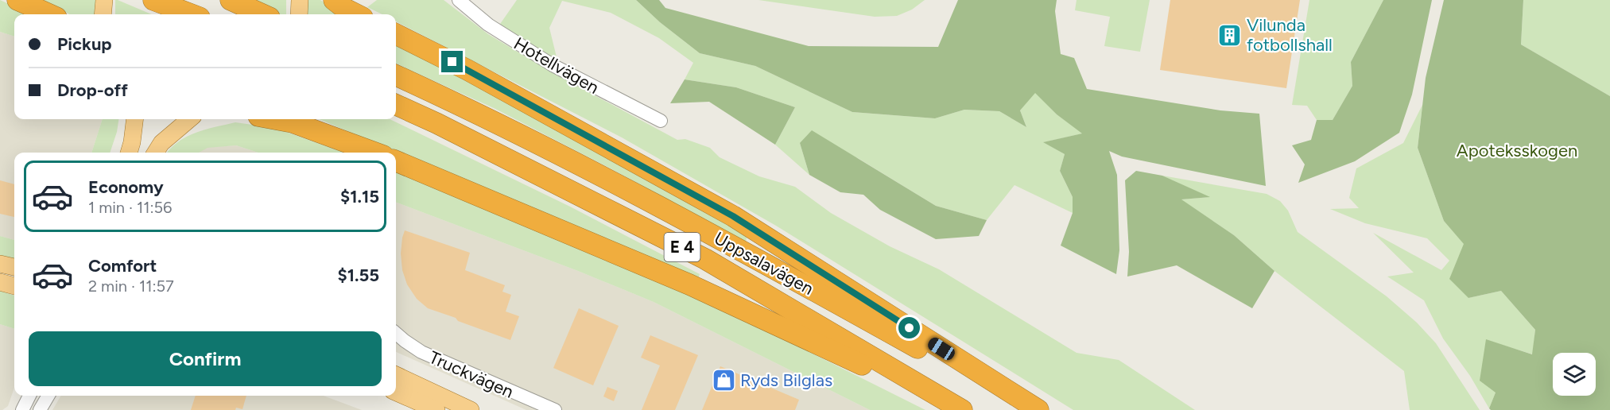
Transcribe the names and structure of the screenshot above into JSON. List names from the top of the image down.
{
  "streets": {
    "highway": ["E 4", "Uppsalavägen"],
    "street": ["Hotellvägen", "Truckvägen"]
  },
  "parks": ["Apoteksskogen"],
  "places": {
    "building": ["Vilunda fotbollshall"],
    "shop": ["Ryds Bilglas"]
  },
  "page": {
    "banner": ["Pickup", "Drop-off"],
    "list": [
      {
        "name": "Economy",
        "note": "1 min · 11:56",
        "value": "$1.15"
      },
      {
        "name": "Comfort",
        "note": "2 min · 11:57",
        "value": "$1.55"
      }
    ],
    "buttons": "Confirm"
  }
}
